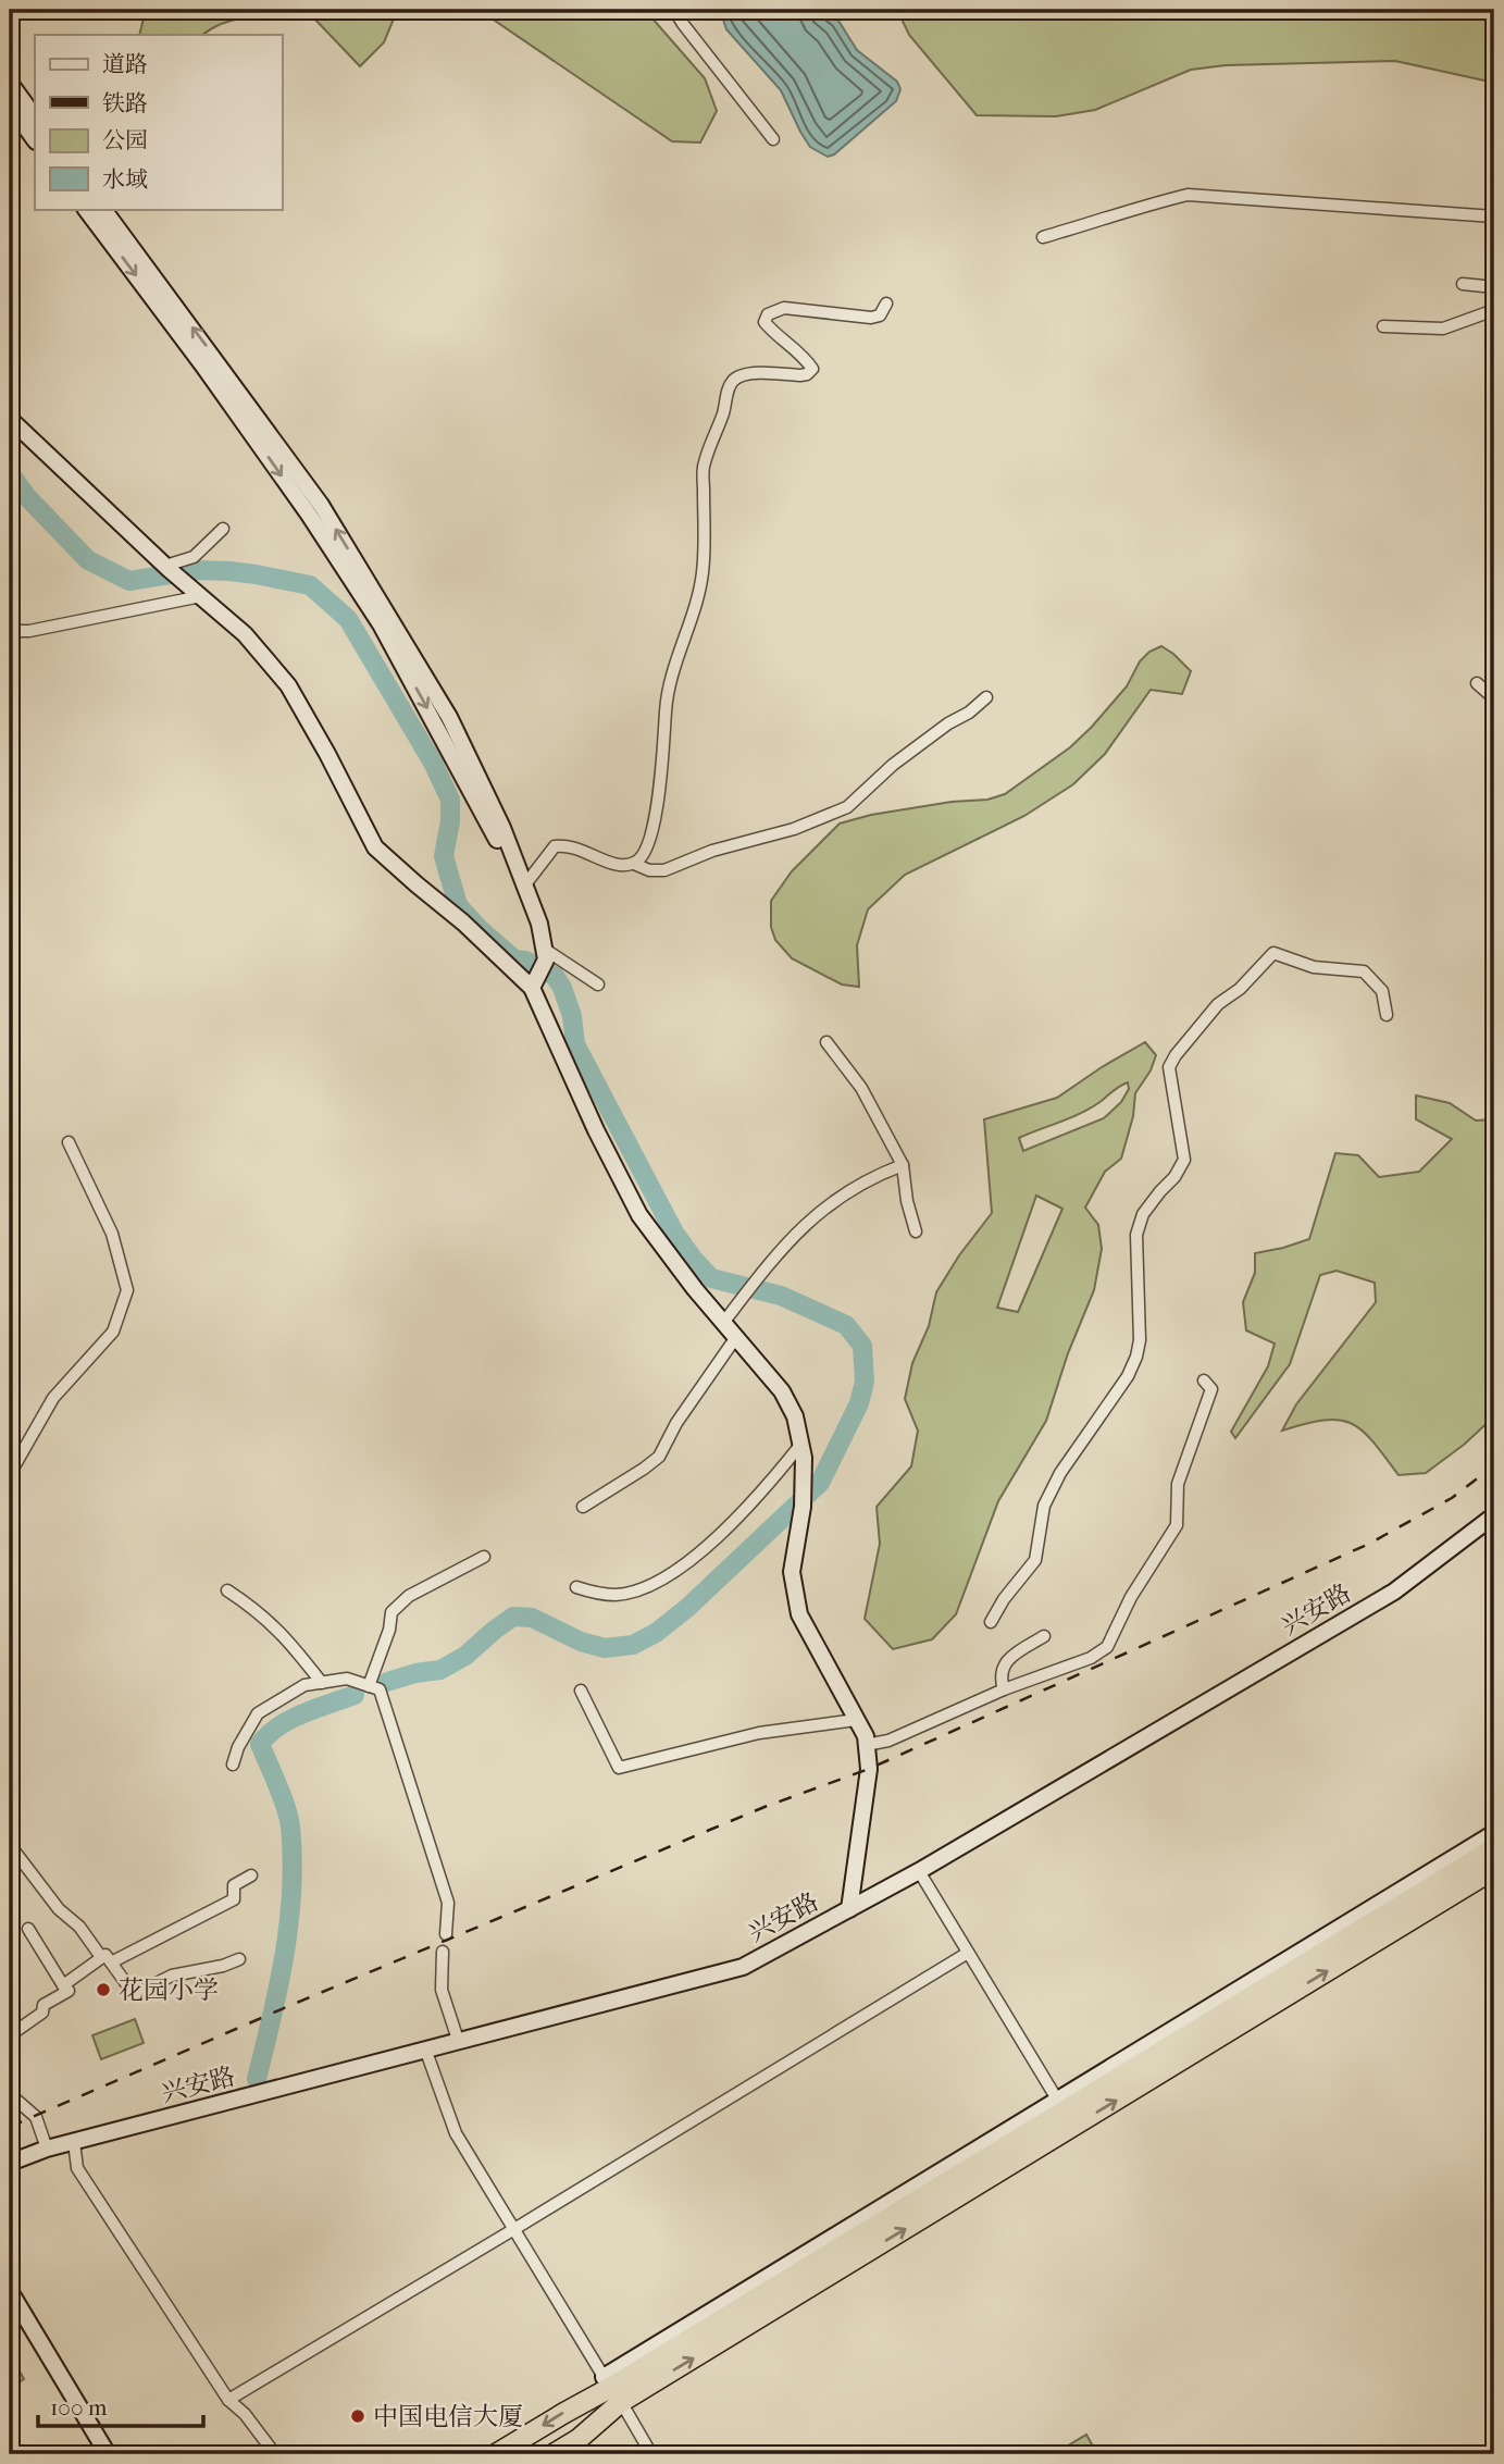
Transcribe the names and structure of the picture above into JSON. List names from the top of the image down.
{
  "streets": {
    "street": ["兴安路"]
  },
  "places": ["花园小学", "中国电信大厦"],
  "legend": [
    "道路",
    "铁路",
    "公园",
    "水域"
  ],
  "scale_bar": "100 m"
}
